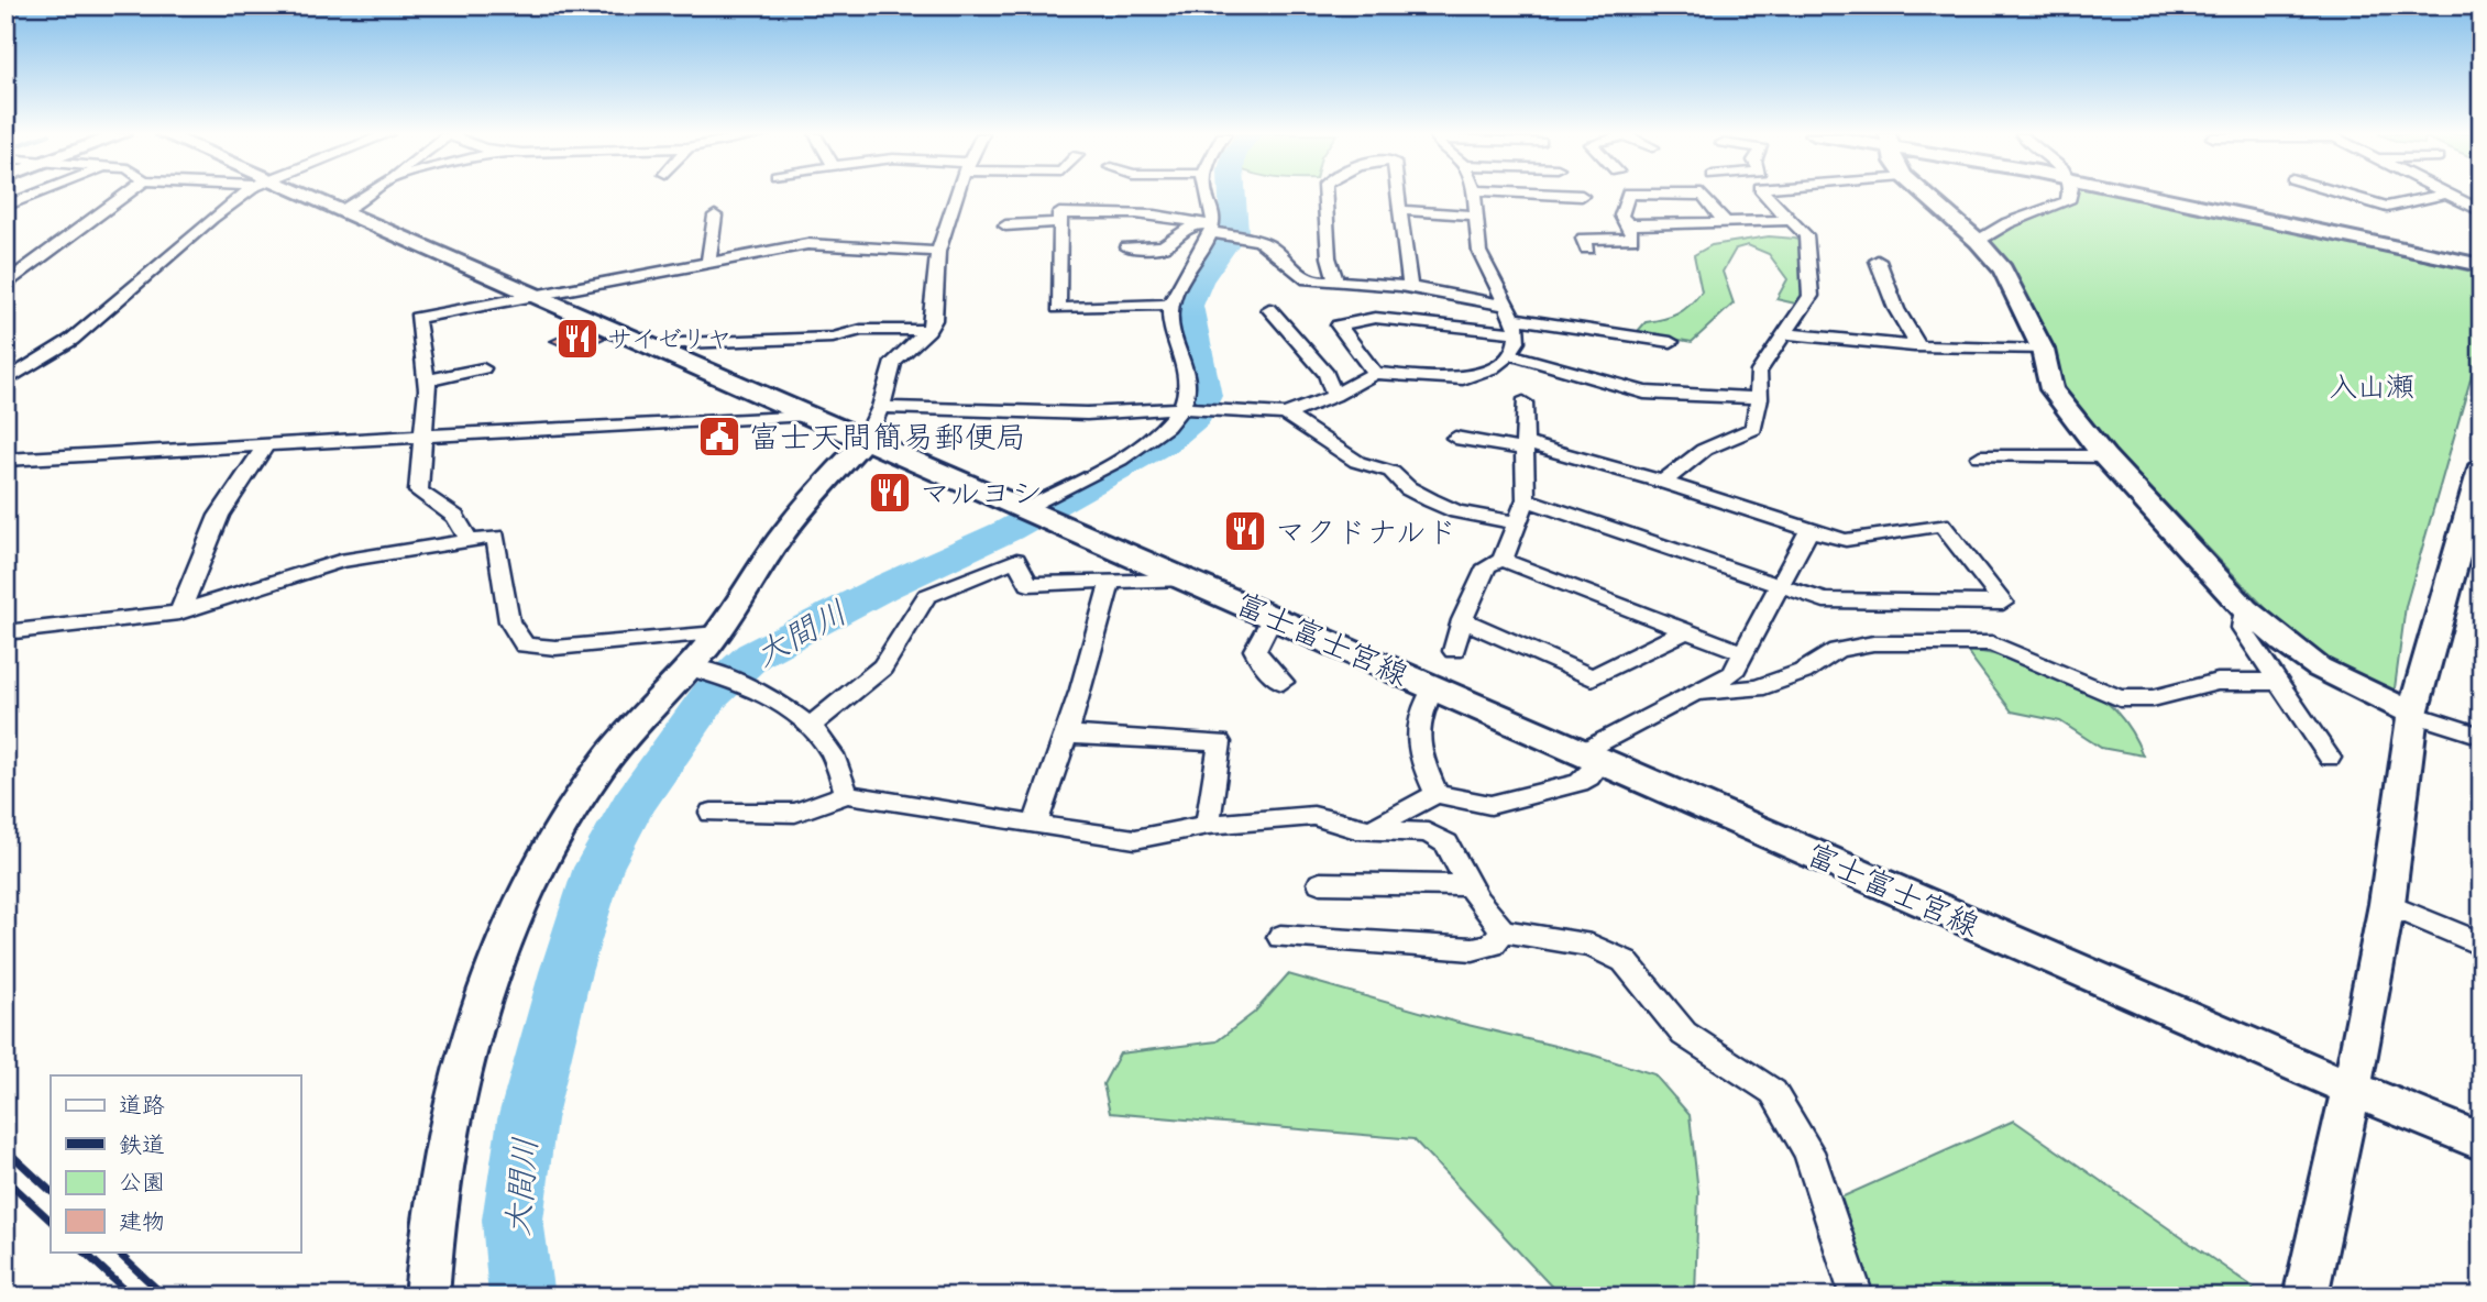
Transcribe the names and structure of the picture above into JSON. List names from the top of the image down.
{
  "streets": {
    "street": ["富士富士宮線"]
  },
  "districts": ["入山瀬"],
  "water": ["大間川"],
  "places": {
    "restaurant": ["サイゼリヤ", "マルヨシ", "マクドナルド"],
    "public building": ["富士天間簡易郵便局"]
  },
  "legend": [
    "道路",
    "鉄道",
    "公園",
    "建物"
  ]
}
